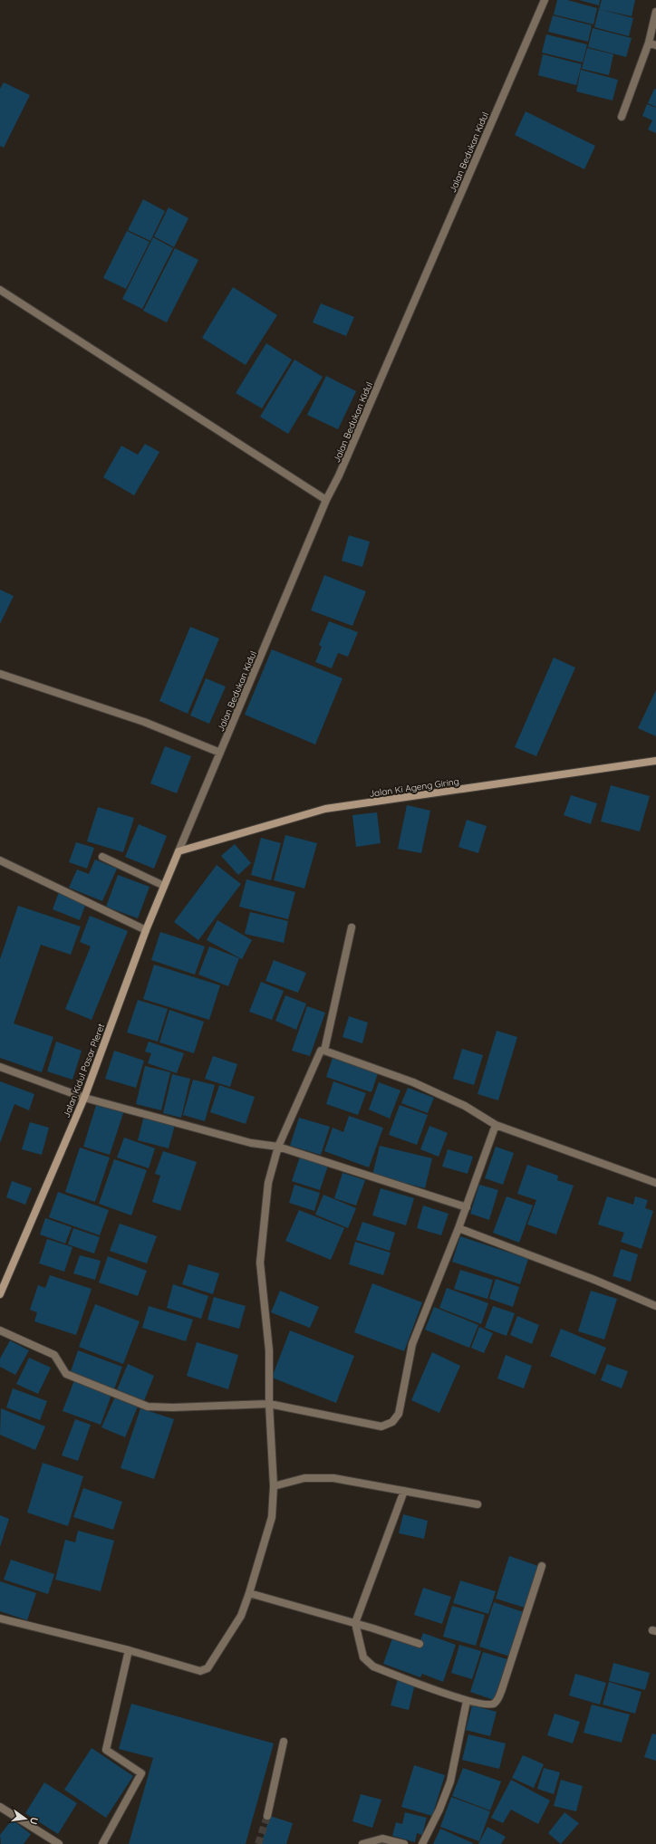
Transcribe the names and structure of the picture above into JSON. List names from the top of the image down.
{
  "streets": {
    "street": ["Jalan Bedukan Kidul", "Jalan Ki Ageng Giring", "Jalan Kidul Pasar Pleret"]
  },
  "crossings": [
    ["Jalan Bedukan Kidul", "Jalan Ki Ageng Giring"],
    ["Jalan Bedukan Kidul", "Jalan Kidul Pasar Pleret"],
    ["Jalan Ki Ageng Giring", "Jalan Kidul Pasar Pleret"]
  ],
  "north": "right"
}
